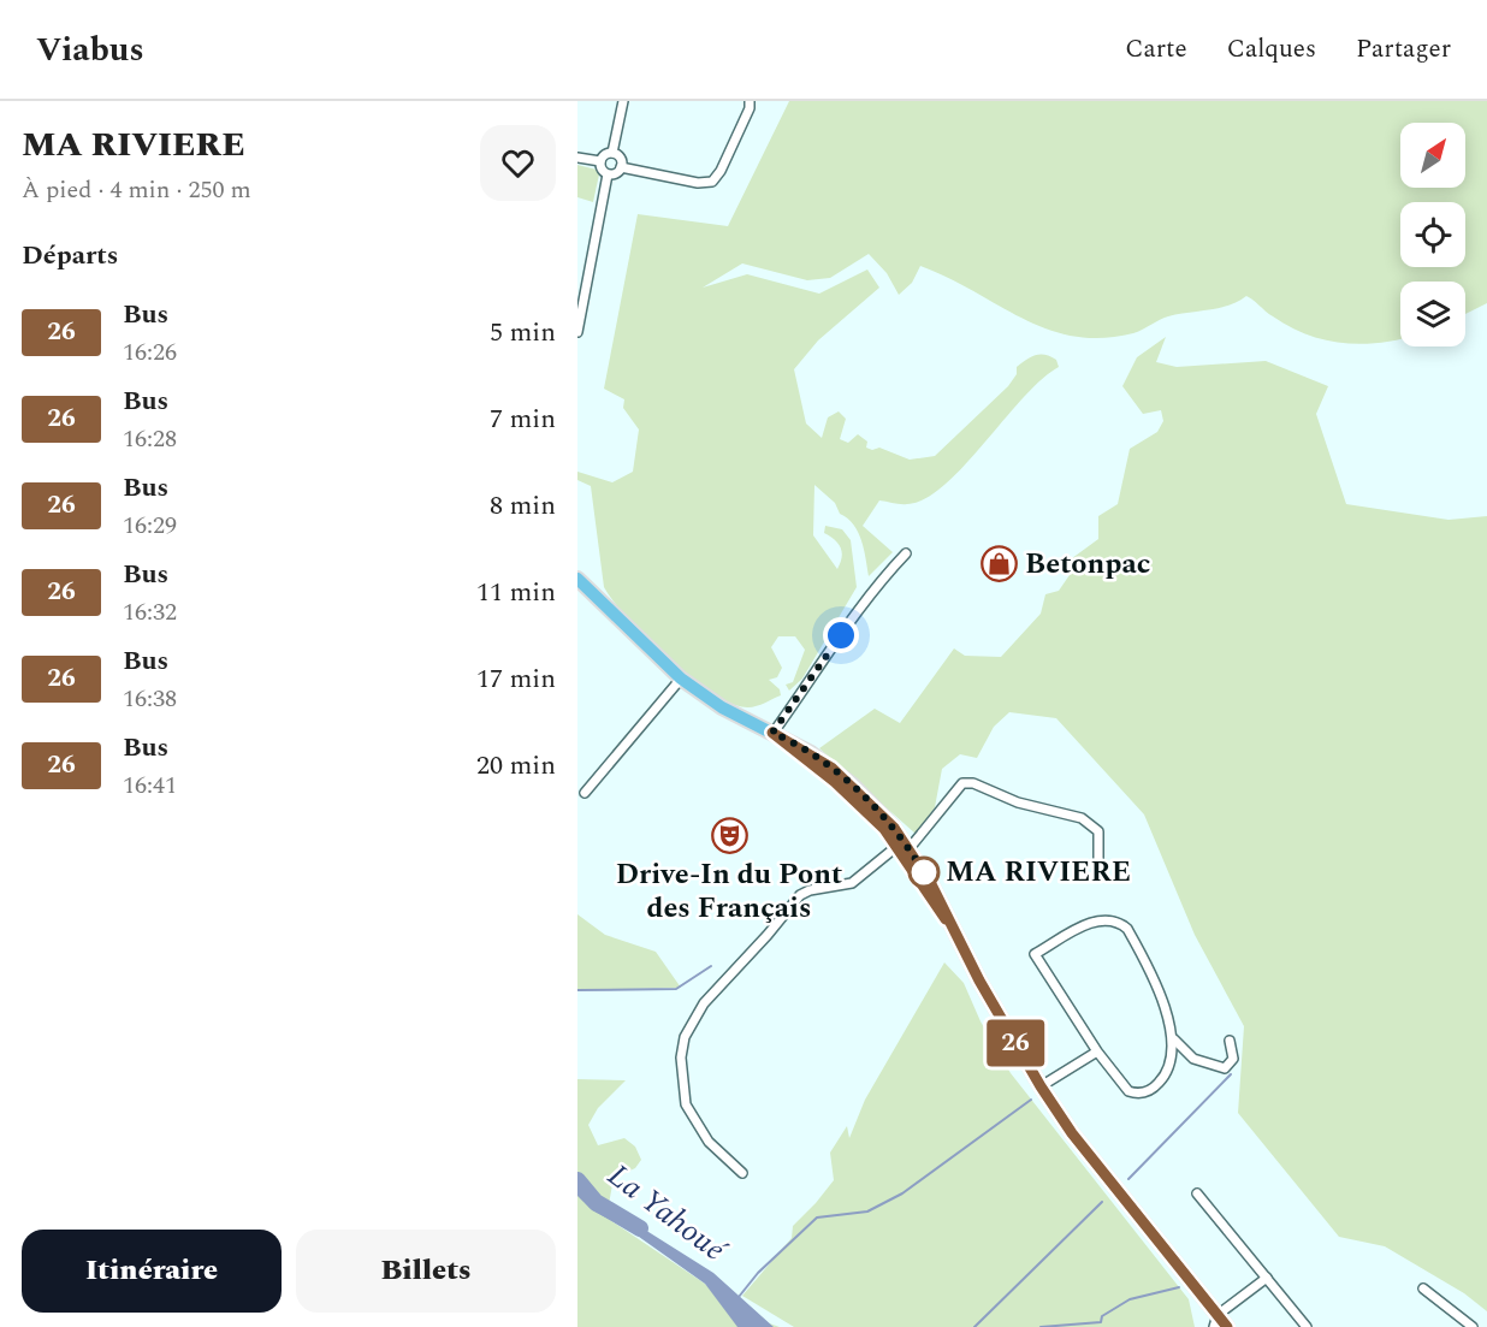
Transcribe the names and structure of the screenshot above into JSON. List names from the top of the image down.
{
  "water": ["La Yahoué"],
  "places": {
    "shop": ["Betonpac"],
    "theatre": ["Drive-In du Pont des Français"],
    "other": ["MA RIVIERE"]
  },
  "lines": ["bus line 26"],
  "north": "top right",
  "page": {
    "header": "Viabus",
    "nav": ["Carte", "Calques", "Partager"],
    "heading": [
      ["MA RIVIERE", "À pied · 4 min · 250 m"],
      "Départs"
    ],
    "on_map": "26",
    "list": [
      {
        "mark": "26",
        "name": "Bus",
        "note": "16:26",
        "value": "5 min"
      },
      {
        "mark": "26",
        "name": "Bus",
        "note": "16:28",
        "value": "7 min"
      },
      {
        "mark": "26",
        "name": "Bus",
        "note": "16:29",
        "value": "8 min"
      },
      {
        "mark": "26",
        "name": "Bus",
        "note": "16:32",
        "value": "11 min"
      },
      {
        "mark": "26",
        "name": "Bus",
        "note": "16:38",
        "value": "17 min"
      },
      {
        "mark": "26",
        "name": "Bus",
        "note": "16:41",
        "value": "20 min"
      }
    ],
    "buttons": ["Itinéraire", "Billets"]
  }
}
